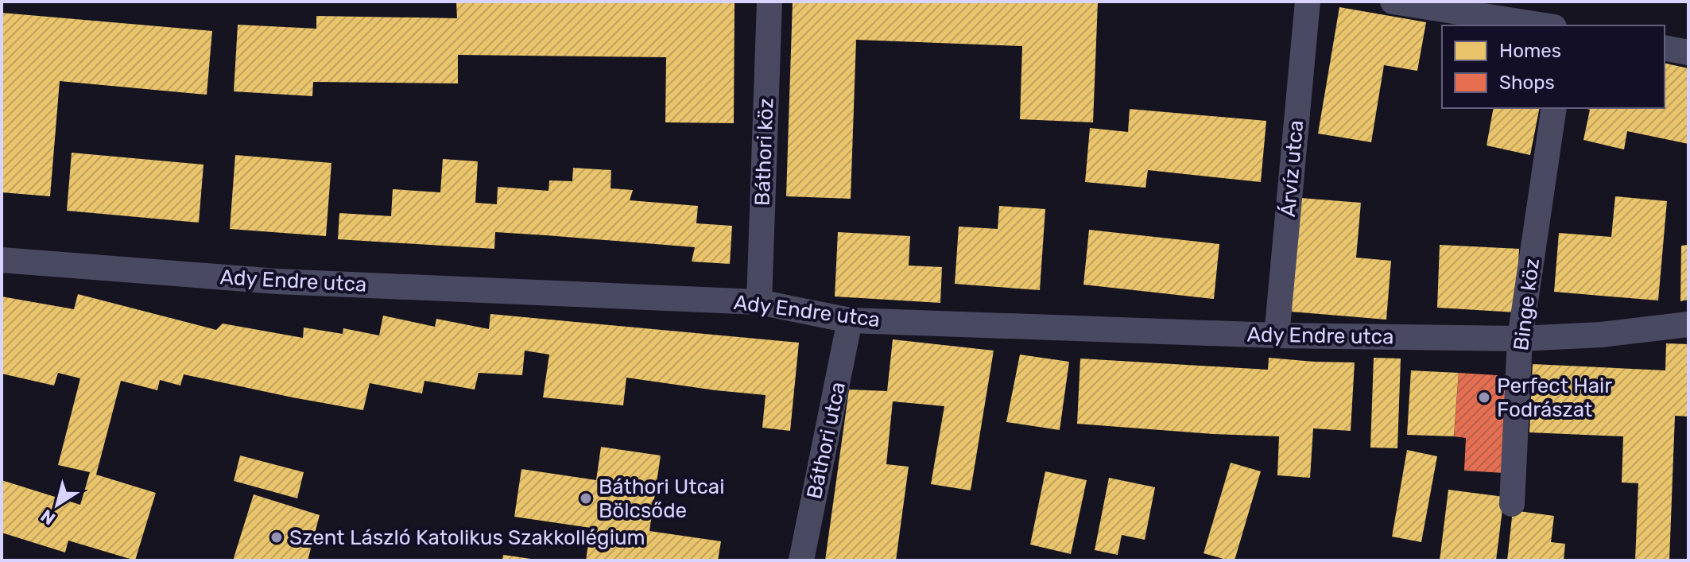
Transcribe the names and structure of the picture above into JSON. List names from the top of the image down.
{
  "streets": {
    "street": [
      "Báthori köz",
      "Árvíz utca",
      "Ady Endre utca",
      "Binge köz",
      "Báthori utca"
    ]
  },
  "crossings": [
    ["Báthori köz", "Ady Endre utca"],
    ["Árvíz utca", "Ady Endre utca"],
    ["Ady Endre utca", "Binge köz"],
    ["Ady Endre utca", "Báthori utca"]
  ],
  "places": ["Perfect Hair Fodrászat", "Báthori Utcai Bölcsőde", "Szent László Katolikus Szakkollégium"],
  "legend": ["Homes", "Shops"],
  "north": "bottom left"
}
